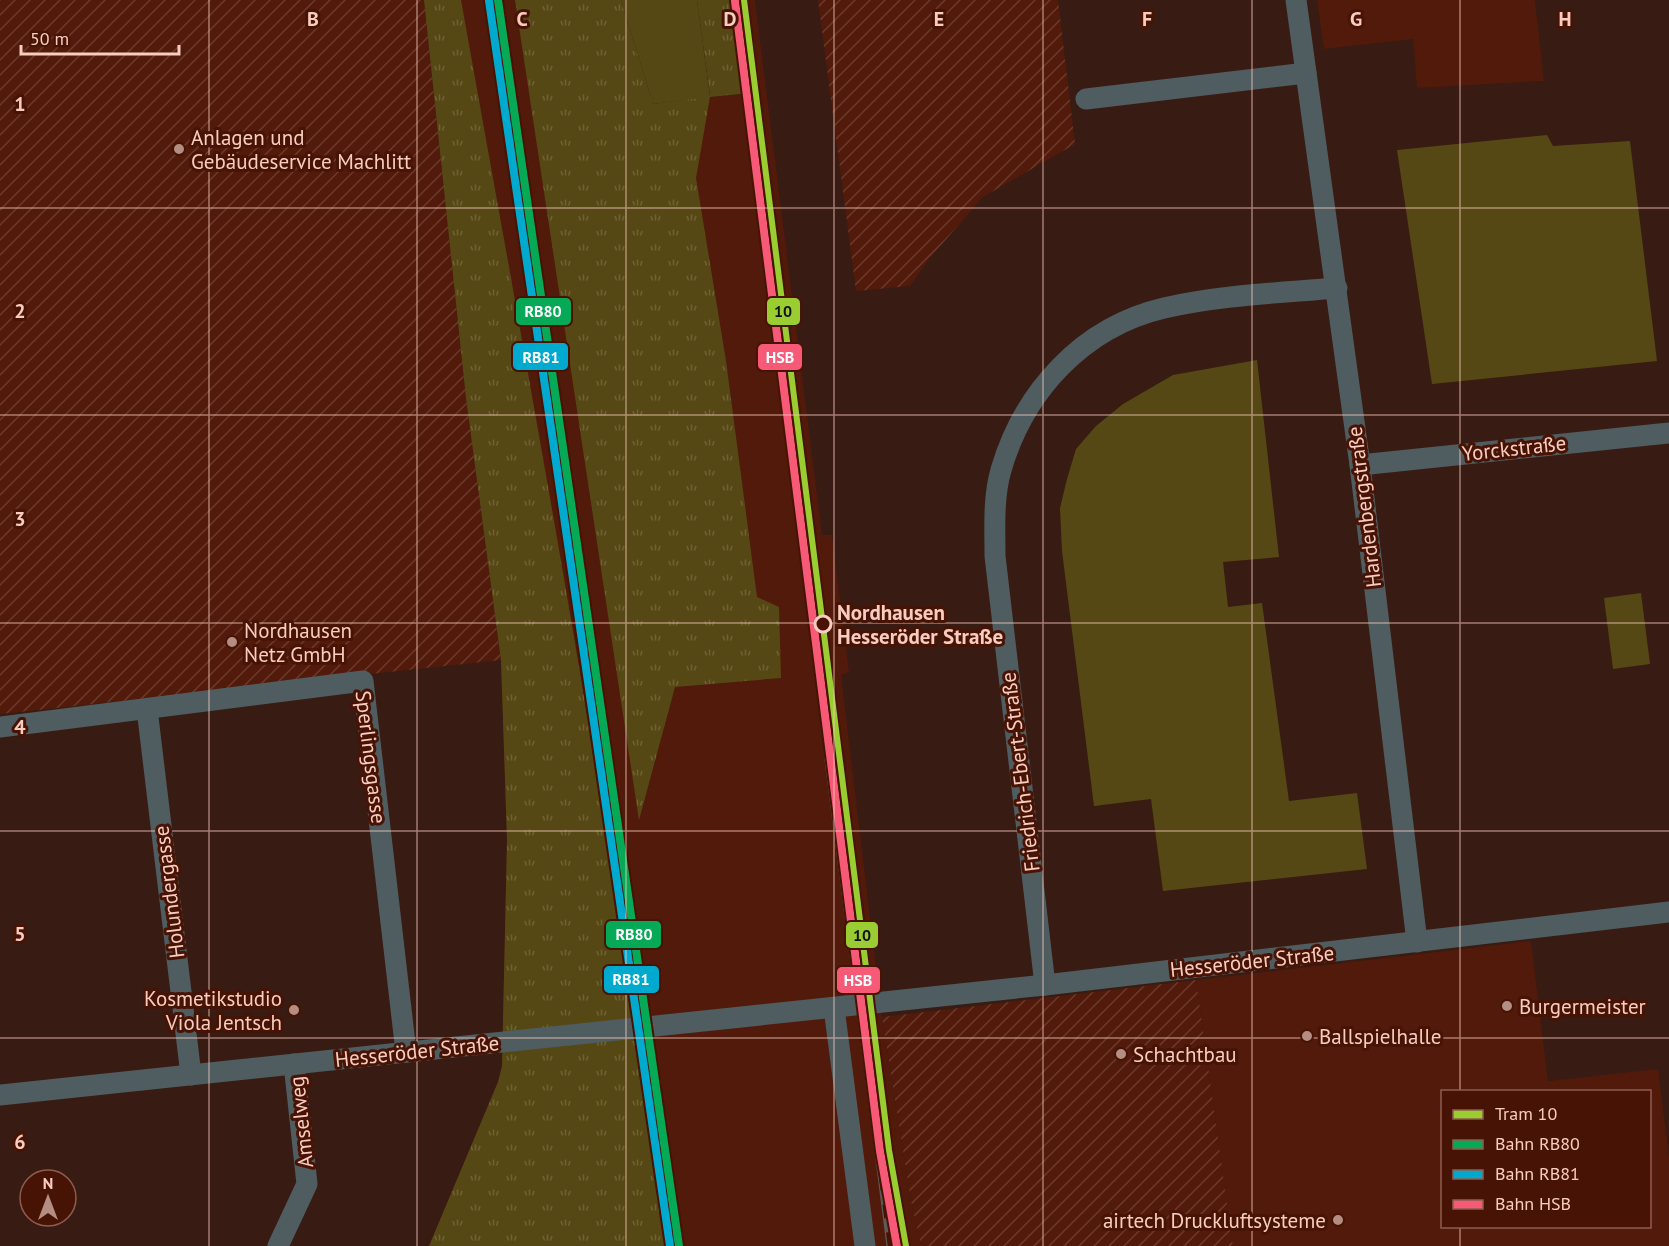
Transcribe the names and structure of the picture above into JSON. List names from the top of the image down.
{
  "streets": {
    "street": [
      "Yorckstraße",
      "Hardenbergstraße",
      "Sperlingsgasse",
      "Friedrich-Ebert-Straße",
      "Holundergasse",
      "Hesseröder Straße",
      "Amselweg"
    ]
  },
  "crossings": [
    ["Yorckstraße", "Hardenbergstraße"],
    ["Hardenbergstraße", "Friedrich-Ebert-Straße"],
    ["Hardenbergstraße", "Hesseröder Straße"],
    ["Sperlingsgasse", "Holundergasse"],
    ["Sperlingsgasse", "Hesseröder Straße"],
    ["Friedrich-Ebert-Straße", "Hesseröder Straße"],
    ["Holundergasse", "Hesseröder Straße"],
    ["Hesseröder Straße", "Amselweg"]
  ],
  "places": [
    "Anlagen und Gebäudeservice Machlitt",
    "Nordhausen Hesseröder Straße",
    "Nordhausen Netz GmbH",
    "Burgermeister",
    "Kosmetikstudio Viola Jentsch",
    "Ballspielhalle",
    "Schachtbau",
    "airtech Druckluftsysteme"
  ],
  "lines": [
    "tram line 10",
    "rail line RB80",
    "rail line RB81",
    "rail line HSB"
  ],
  "legend": [
    "Tram 10",
    "Bahn RB80",
    "Bahn RB81",
    "Bahn HSB"
  ],
  "scale_bar": "50 m",
  "north": "top",
  "grid": {
    "columns": [
      "B",
      "C",
      "D",
      "E",
      "F",
      "G",
      "H"
    ],
    "rows": [
      "1",
      "2",
      "3",
      "4",
      "5",
      "6"
    ]
  }
}
